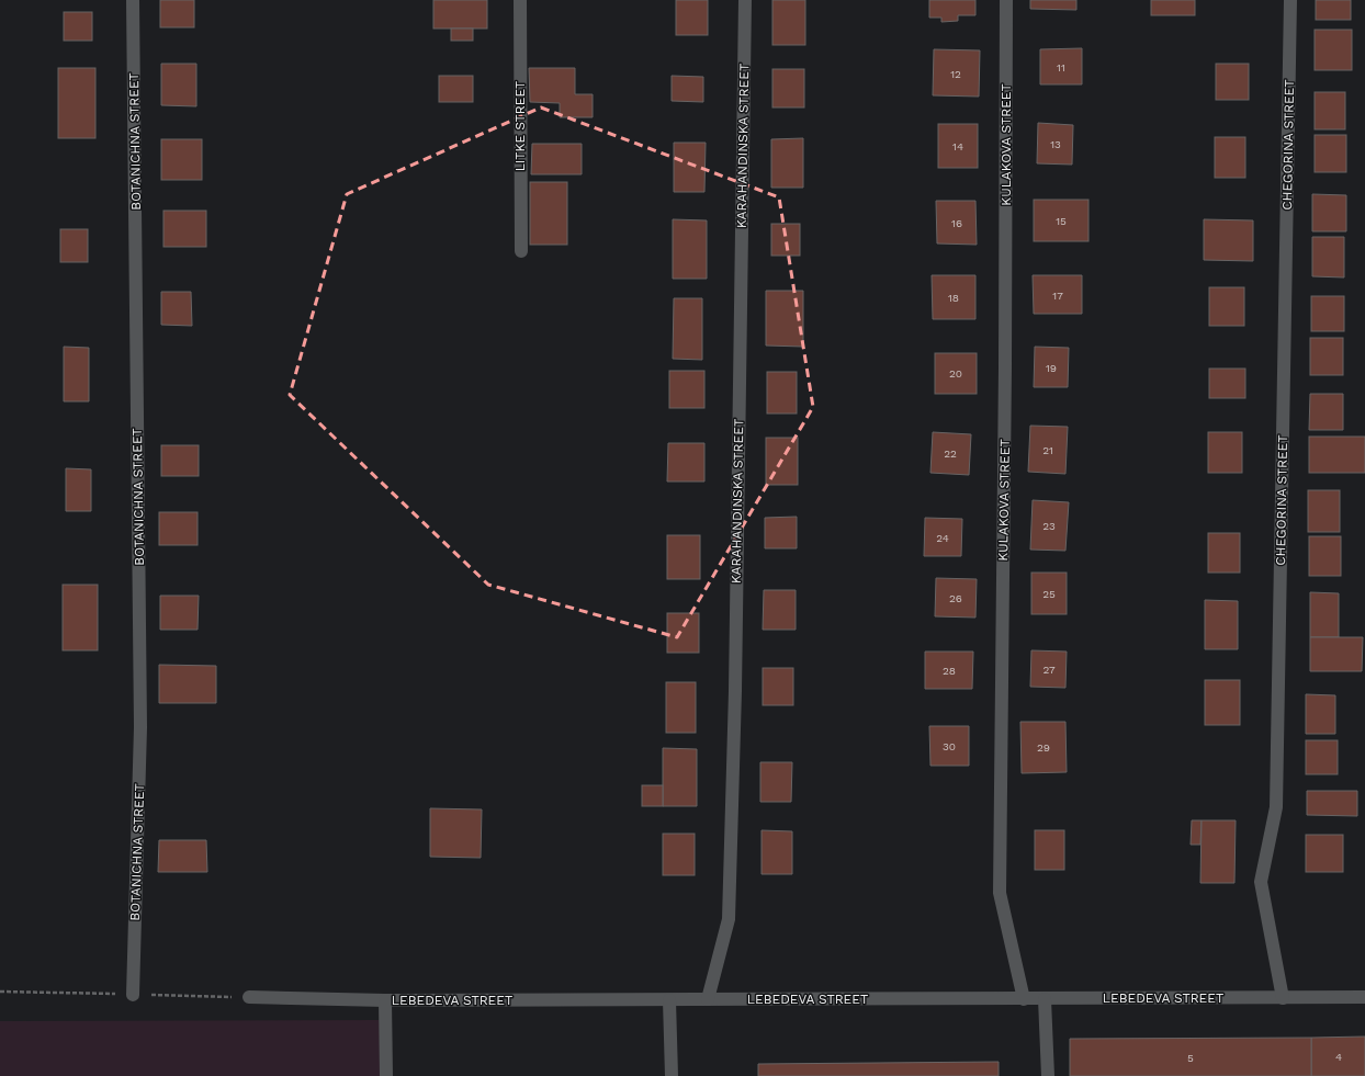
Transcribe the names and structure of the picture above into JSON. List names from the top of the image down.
{
  "streets": {
    "street": [
      "LITKE STREET",
      "BOTANICHNA STREET",
      "KULAKOVA STREET",
      "CHEGORINA STREET",
      "KARAHANDINSKA STREET",
      "LEBEDEVA STREET"
    ]
  },
  "crossings": [
    ["KULAKOVA STREET", "LEBEDEVA STREET"],
    ["CHEGORINA STREET", "LEBEDEVA STREET"],
    ["KARAHANDINSKA STREET", "LEBEDEVA STREET"]
  ],
  "house_numbers": [
    "11",
    "12",
    "13",
    "14",
    "15",
    "16",
    "17",
    "18",
    "19",
    "20",
    "21",
    "22",
    "23",
    "24",
    "25",
    "26",
    "27",
    "28",
    "30",
    "29",
    "4",
    "5"
  ]
}
